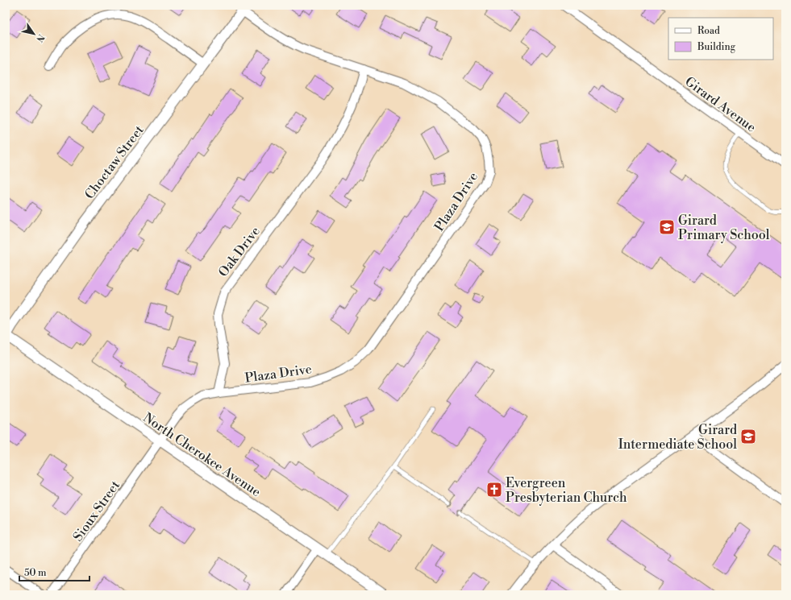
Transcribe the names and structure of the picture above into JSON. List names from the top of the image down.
{
  "streets": {
    "street": [
      "Girard Avenue",
      "Choctaw Street",
      "Plaza Drive",
      "Oak Drive",
      "North Cherokee Avenue",
      "Sioux Street"
    ]
  },
  "crossings": [
    ["Choctaw Street", "Plaza Drive"],
    ["Choctaw Street", "North Cherokee Avenue"],
    ["Plaza Drive", "Oak Drive"],
    ["North Cherokee Avenue", "Sioux Street"]
  ],
  "places": {
    "school or university": ["Girard Primary School", "Girard Intermediate School"],
    "church": ["Evergreen Presbyterian Church"]
  },
  "legend": ["Road", "Building"],
  "scale_bar": "50 m",
  "north": "bottom right"
}
